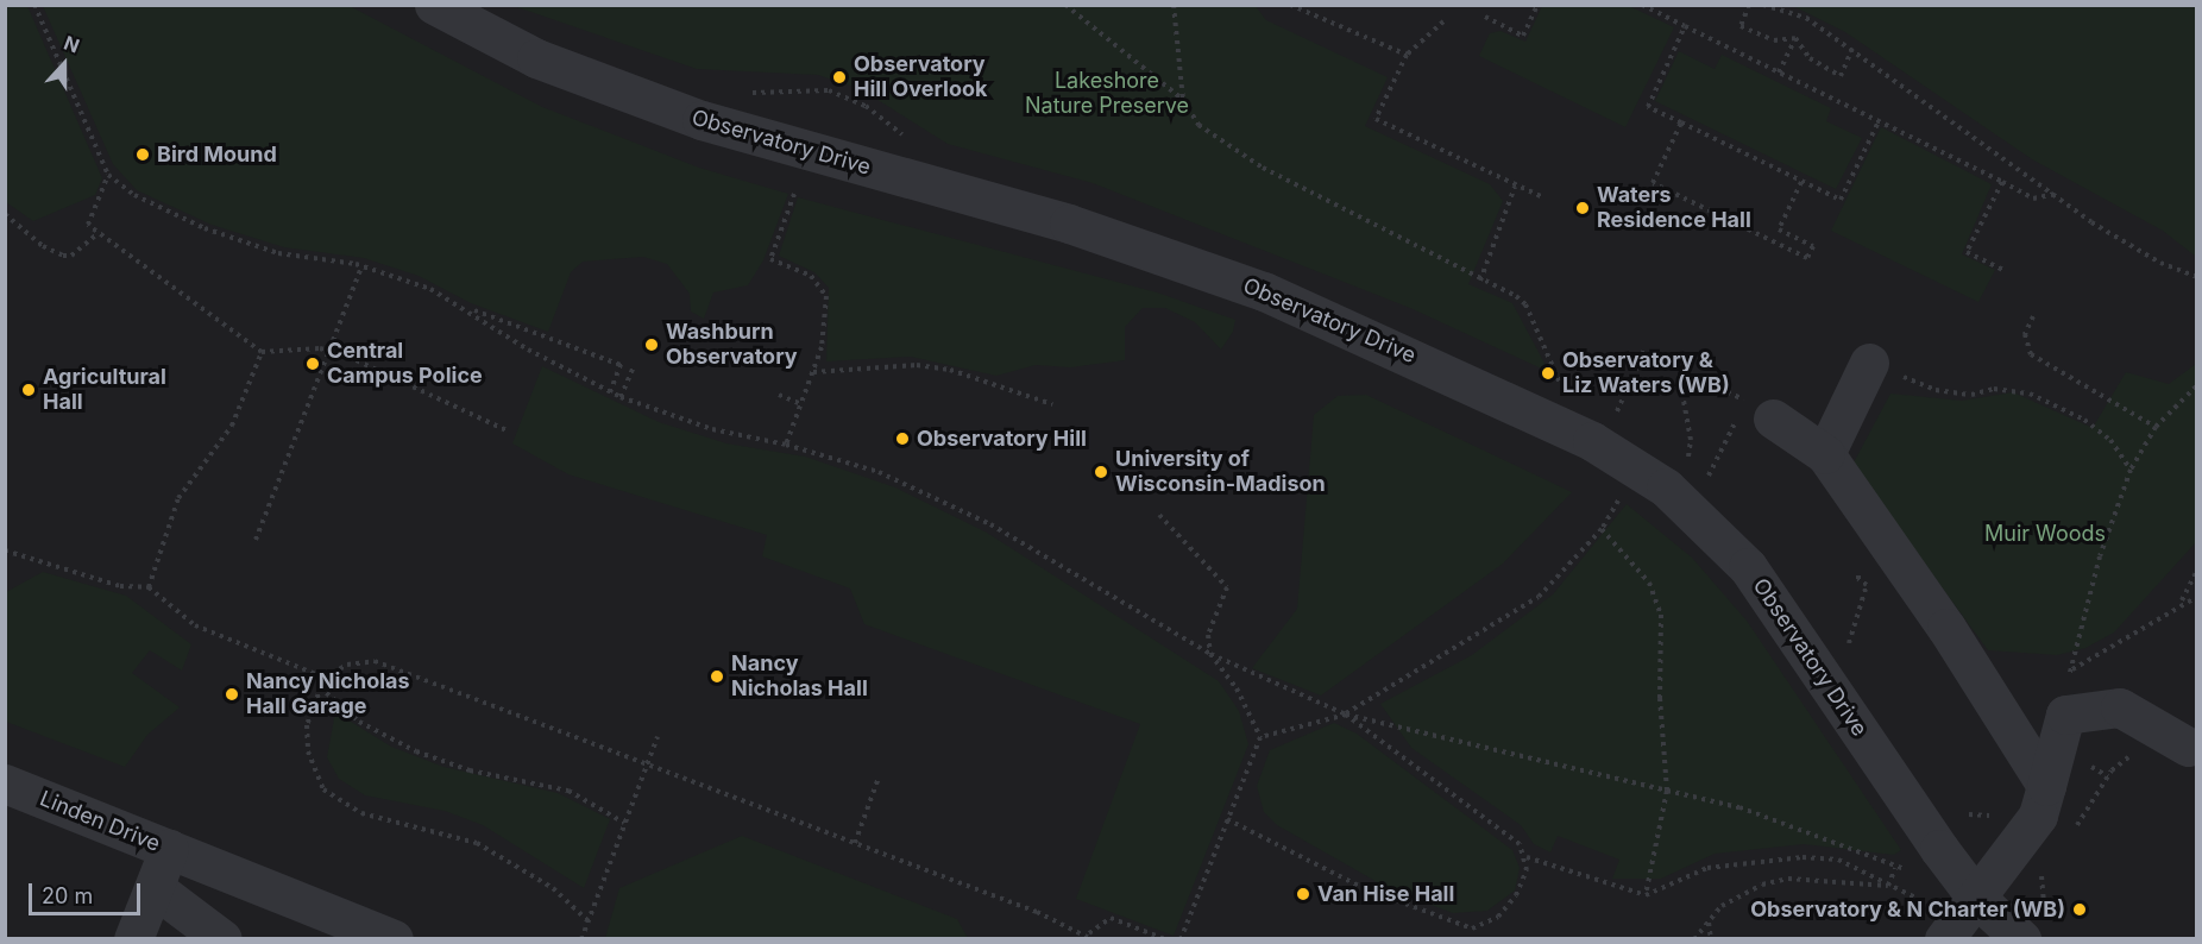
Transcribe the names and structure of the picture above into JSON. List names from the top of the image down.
{
  "streets": {
    "street": ["Observatory Drive", "Linden Drive"]
  },
  "parks": ["Lakeshore Nature Preserve", "Muir Woods"],
  "places": [
    "Observatory Hill Overlook",
    "Bird Mound",
    "Waters Residence Hall",
    "Washburn Observatory",
    "Central Campus Police",
    "Observatory & Liz Waters (WB)",
    "Agricultural Hall",
    "Observatory Hill",
    "University of Wisconsin-Madison",
    "Nancy Nicholas Hall",
    "Nancy Nicholas Hall Garage",
    "Van Hise Hall",
    "Observatory & N Charter (WB)"
  ],
  "scale_bar": "20 m",
  "north": "top"
}
